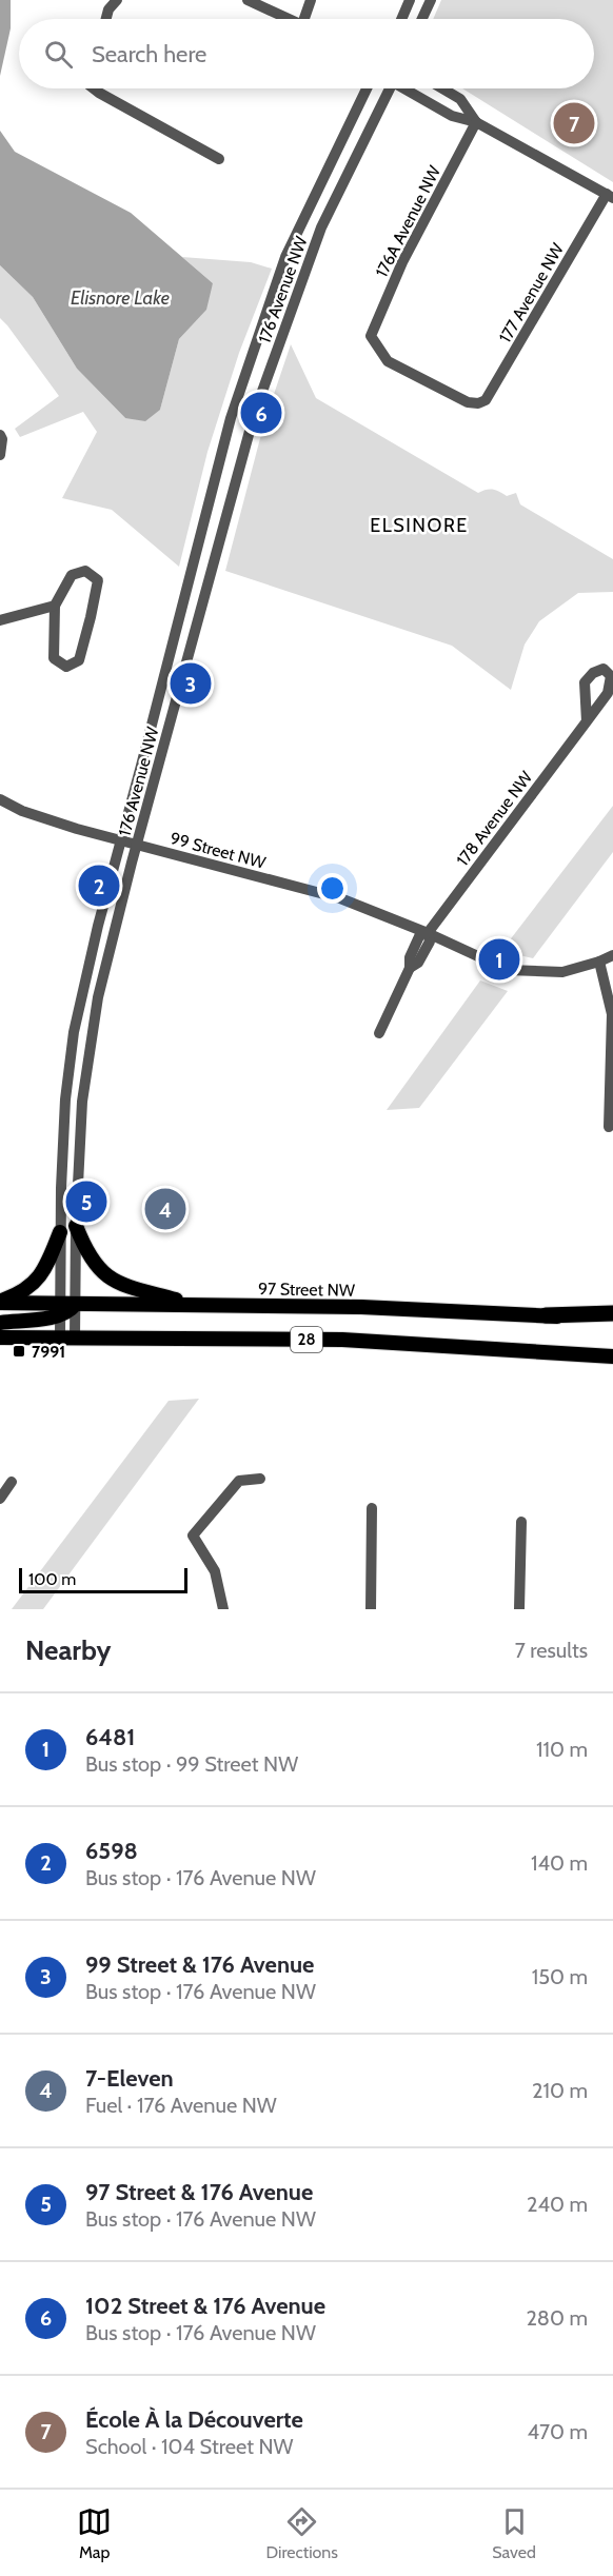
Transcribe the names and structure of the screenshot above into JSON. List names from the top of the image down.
{
  "streets": {
    "main road": ["97 Street NW", "28"],
    "street": [
      "176A Avenue NW",
      "176 Avenue NW",
      "177 Avenue NW",
      "178 Avenue NW",
      "99 Street NW"
    ]
  },
  "crossings": [
    ["176A Avenue NW", "177 Avenue NW"],
    ["176 Avenue NW", "99 Street NW"],
    ["176 Avenue NW", "97 Street NW"],
    ["176 Avenue NW", "28"],
    ["178 Avenue NW", "99 Street NW"]
  ],
  "districts": ["ELSINORE"],
  "water": ["Elisnore Lake"],
  "places": {
    "transit": ["7991"]
  },
  "scale_bar": "100 m",
  "page": {
    "search": "Search here",
    "pins": [
      "7",
      "6",
      "3",
      "2",
      "1",
      "5",
      "4"
    ],
    "scale": "100 m",
    "heading": ["Nearby", "7 results"],
    "list": [
      {
        "mark": "1",
        "name": "6481",
        "note": "Bus stop · 99 Street NW",
        "value": "110 m"
      },
      {
        "mark": "2",
        "name": "6598",
        "note": "Bus stop · 176 Avenue NW",
        "value": "140 m"
      },
      {
        "mark": "3",
        "name": "99 Street & 176 Avenue",
        "note": "Bus stop · 176 Avenue NW",
        "value": "150 m"
      },
      {
        "mark": "4",
        "name": "7-Eleven",
        "note": "Fuel · 176 Avenue NW",
        "value": "210 m"
      },
      {
        "mark": "5",
        "name": "97 Street & 176 Avenue",
        "note": "Bus stop · 176 Avenue NW",
        "value": "240 m"
      },
      {
        "mark": "6",
        "name": "102 Street & 176 Avenue",
        "note": "Bus stop · 176 Avenue NW",
        "value": "280 m"
      },
      {
        "mark": "7",
        "name": "École À la Découverte",
        "note": "School · 104 Street NW",
        "value": "470 m"
      }
    ],
    "nav": ["Map", "Directions", "Saved"]
  }
}
